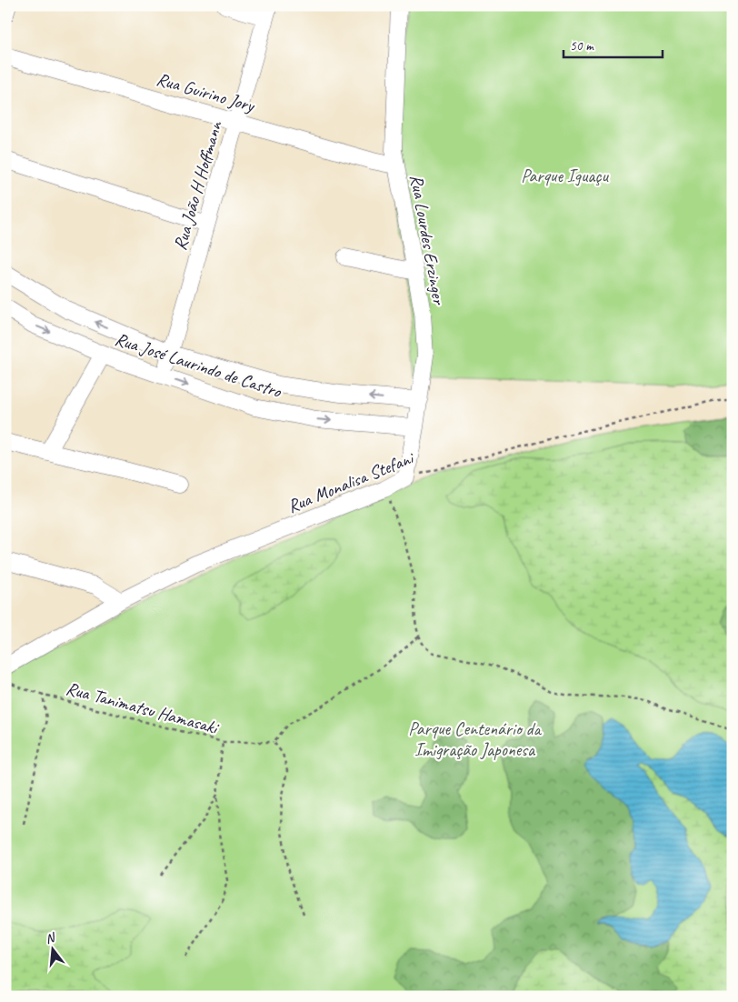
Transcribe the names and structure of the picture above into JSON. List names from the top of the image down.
{
  "streets": {
    "street": [
      "Rua Guirino Jory",
      "Rua João H Hoffmann",
      "Rua Lourdes Erzinger",
      "Rua José Laurindo de Castro",
      "Rua Monalisa Stefani"
    ],
    "path": ["Rua Tanimatsu Hamasaki"]
  },
  "crossings": [
    ["Rua Guirino Jory", "Rua João H Hoffmann"],
    ["Rua Guirino Jory", "Rua Lourdes Erzinger"],
    ["Rua João H Hoffmann", "Rua José Laurindo de Castro"],
    ["Rua Lourdes Erzinger", "Rua José Laurindo de Castro"],
    ["Rua Lourdes Erzinger", "Rua Monalisa Stefani"]
  ],
  "parks": ["Parque Iguaçu", "Parque Centenário da Imigração Japonesa"],
  "scale_bar": "50 m",
  "north": "top"
}
